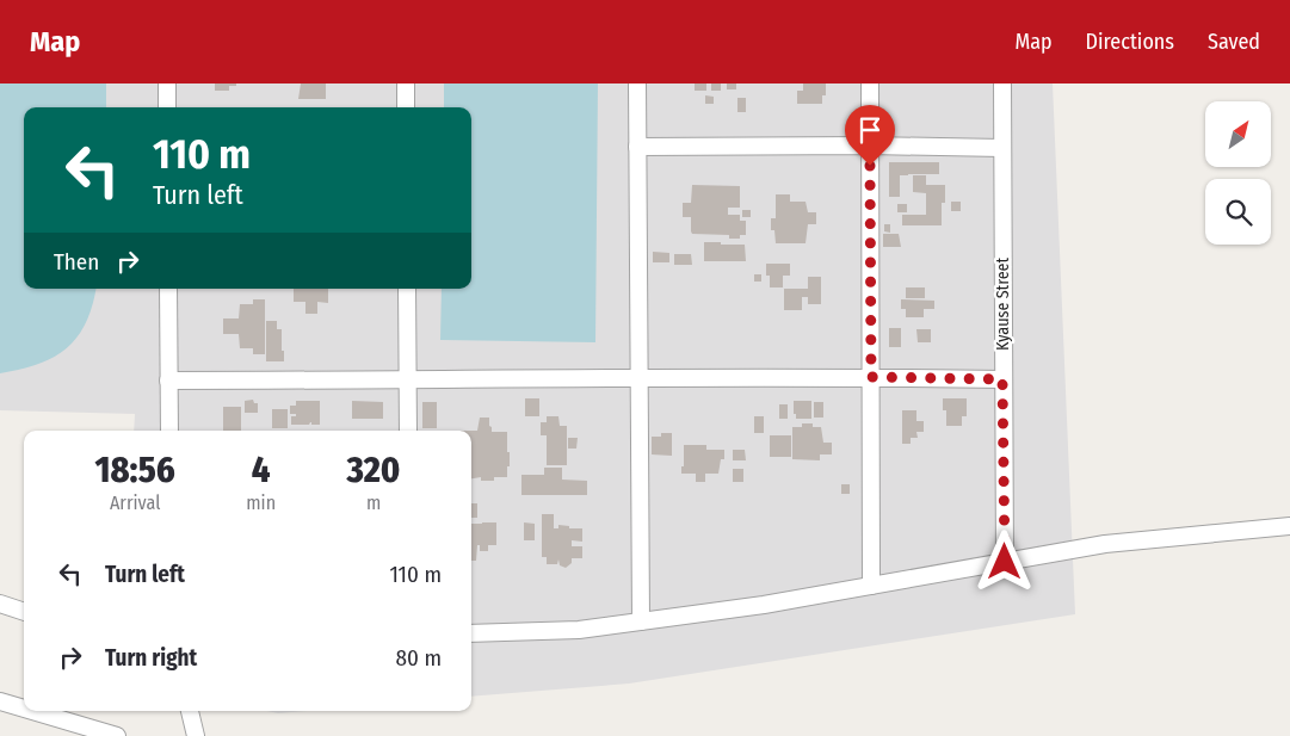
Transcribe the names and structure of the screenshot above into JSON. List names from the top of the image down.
{
  "streets": {
    "street": ["Kyause Street"]
  },
  "north": "top right",
  "page": {
    "header": "Map",
    "nav": ["Map", "Directions", "Saved"],
    "turn": ["110 m", "Turn left"],
    "then": "Then",
    "eta": [
      "18:56",
      "Arrival",
      "4",
      "min",
      "320",
      "m"
    ],
    "list": [
      {
        "name": "Turn left",
        "value": "110 m"
      },
      {
        "name": "Turn right",
        "value": "80 m"
      }
    ]
  }
}
